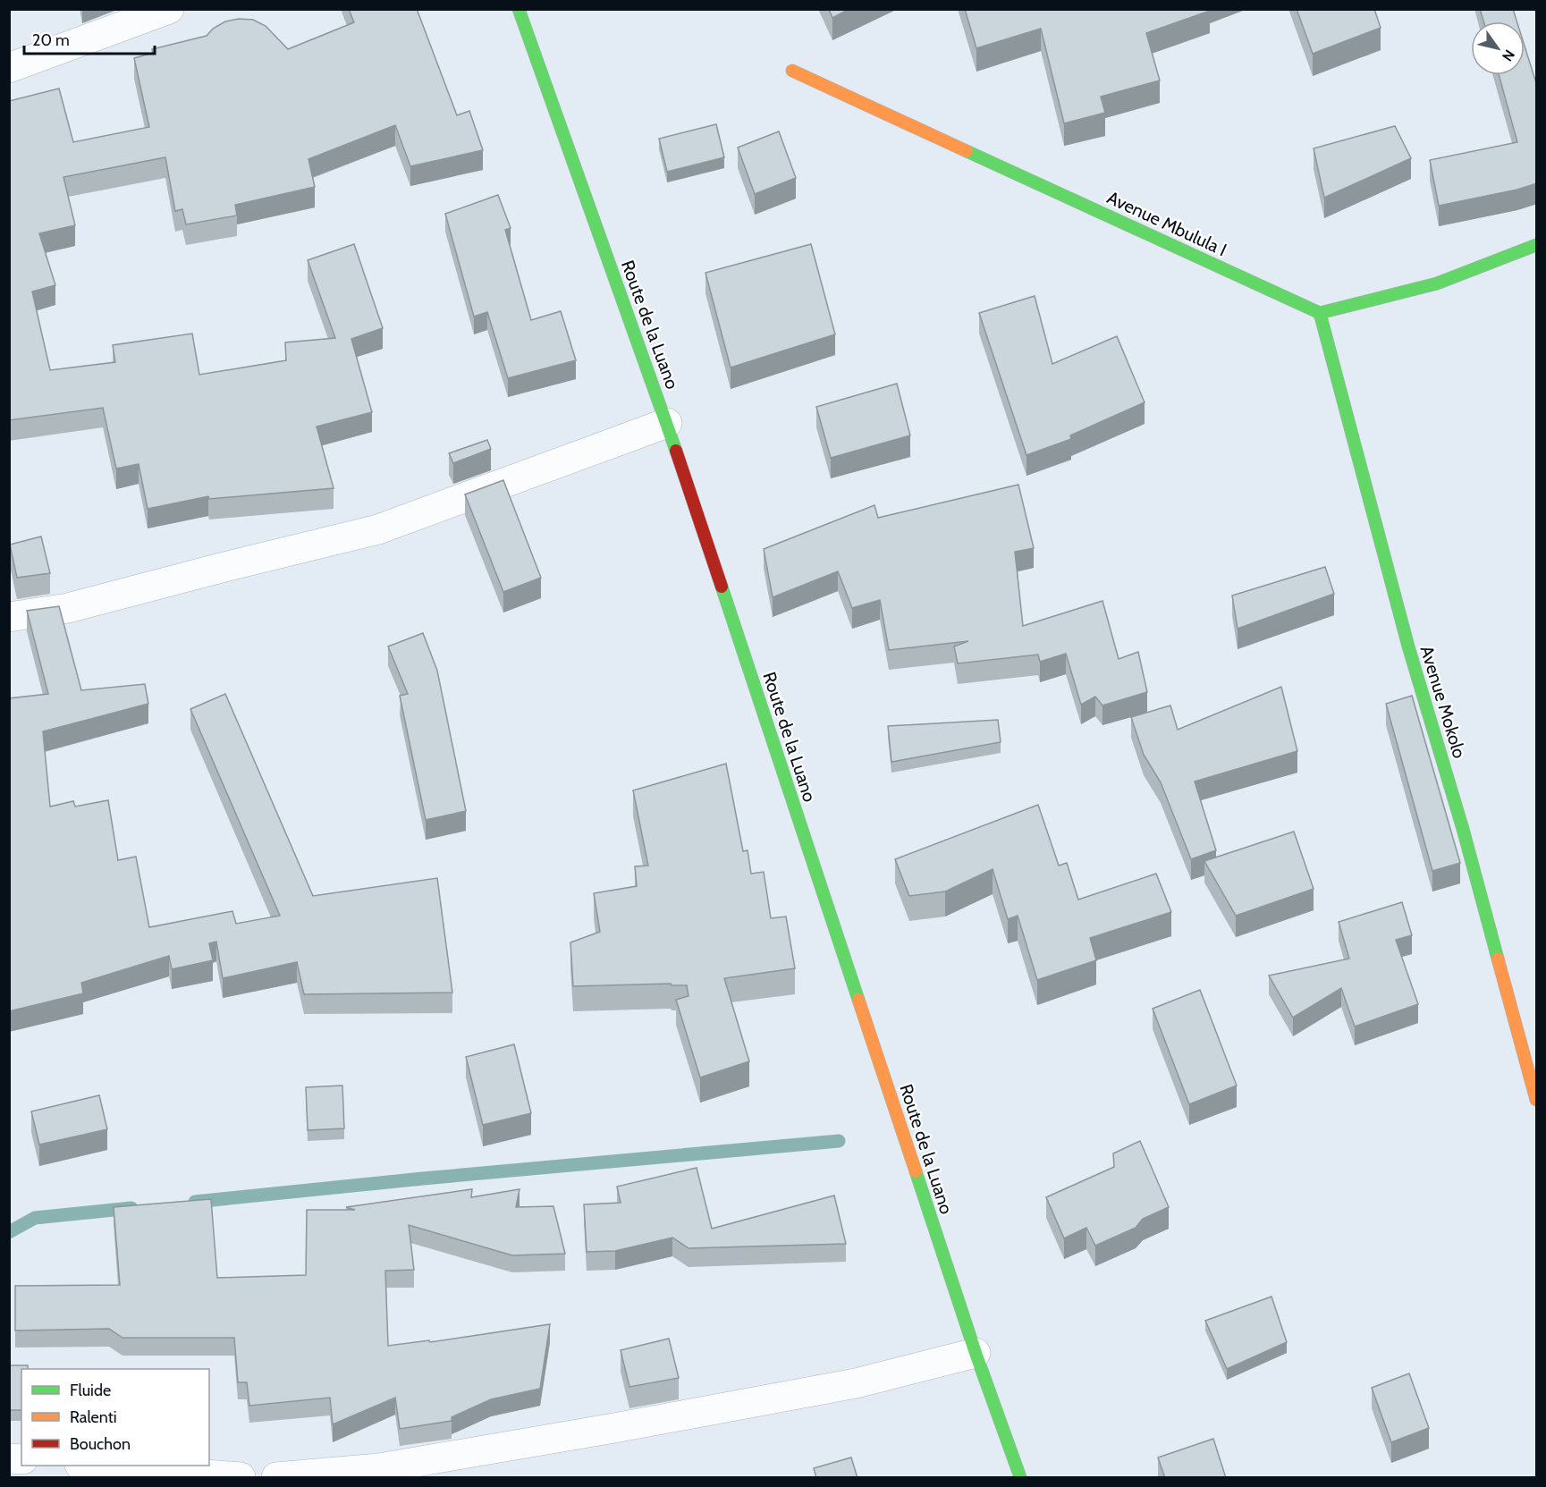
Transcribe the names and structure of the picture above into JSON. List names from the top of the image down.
{
  "streets": {
    "street": ["Avenue Mbulula I", "Route de la Luano", "Avenue Mokolo"]
  },
  "crossings": [
    ["Avenue Mbulula I", "Avenue Mokolo"]
  ],
  "legend": ["Fluide", "Ralenti", "Bouchon"],
  "scale_bar": "20 m",
  "north": "bottom right"
}
